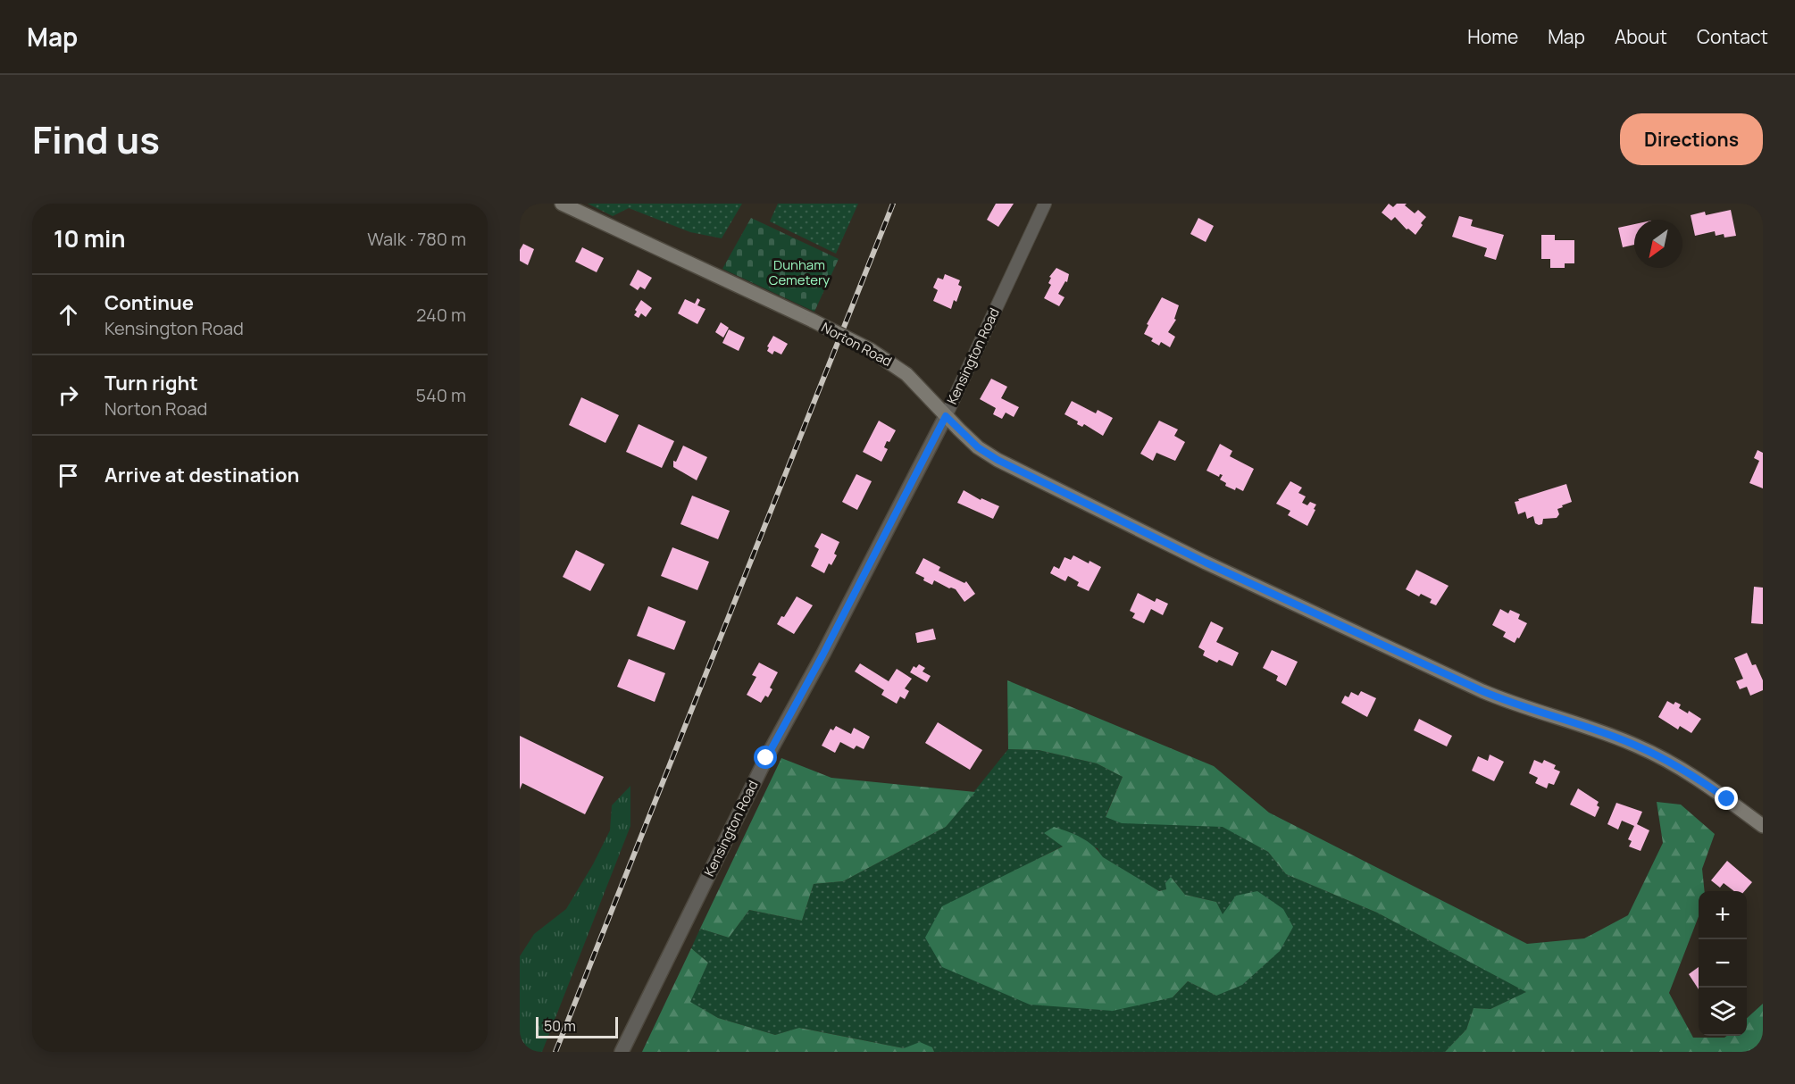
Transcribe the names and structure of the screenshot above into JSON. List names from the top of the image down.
{
  "streets": {
    "main road": ["Norton Road"],
    "street": ["Kensington Road"]
  },
  "crossings": [
    ["Norton Road", "Kensington Road"]
  ],
  "parks": ["Dunham Cemetery"],
  "scale_bar": "50 m",
  "north": "bottom left",
  "page": {
    "header": "Map",
    "nav": [
      "Home",
      "Map",
      "About",
      "Contact"
    ],
    "title": "Find us",
    "buttons": "Directions",
    "heading": ["10 min", "Walk · 780 m"],
    "list": [
      ["Continue", "Kensington Road", "240 m"],
      ["Turn right", "Norton Road", "540 m"],
      "Arrive at destination"
    ],
    "map_buttons": ["+", "−"],
    "scale": "50 m"
  }
}
